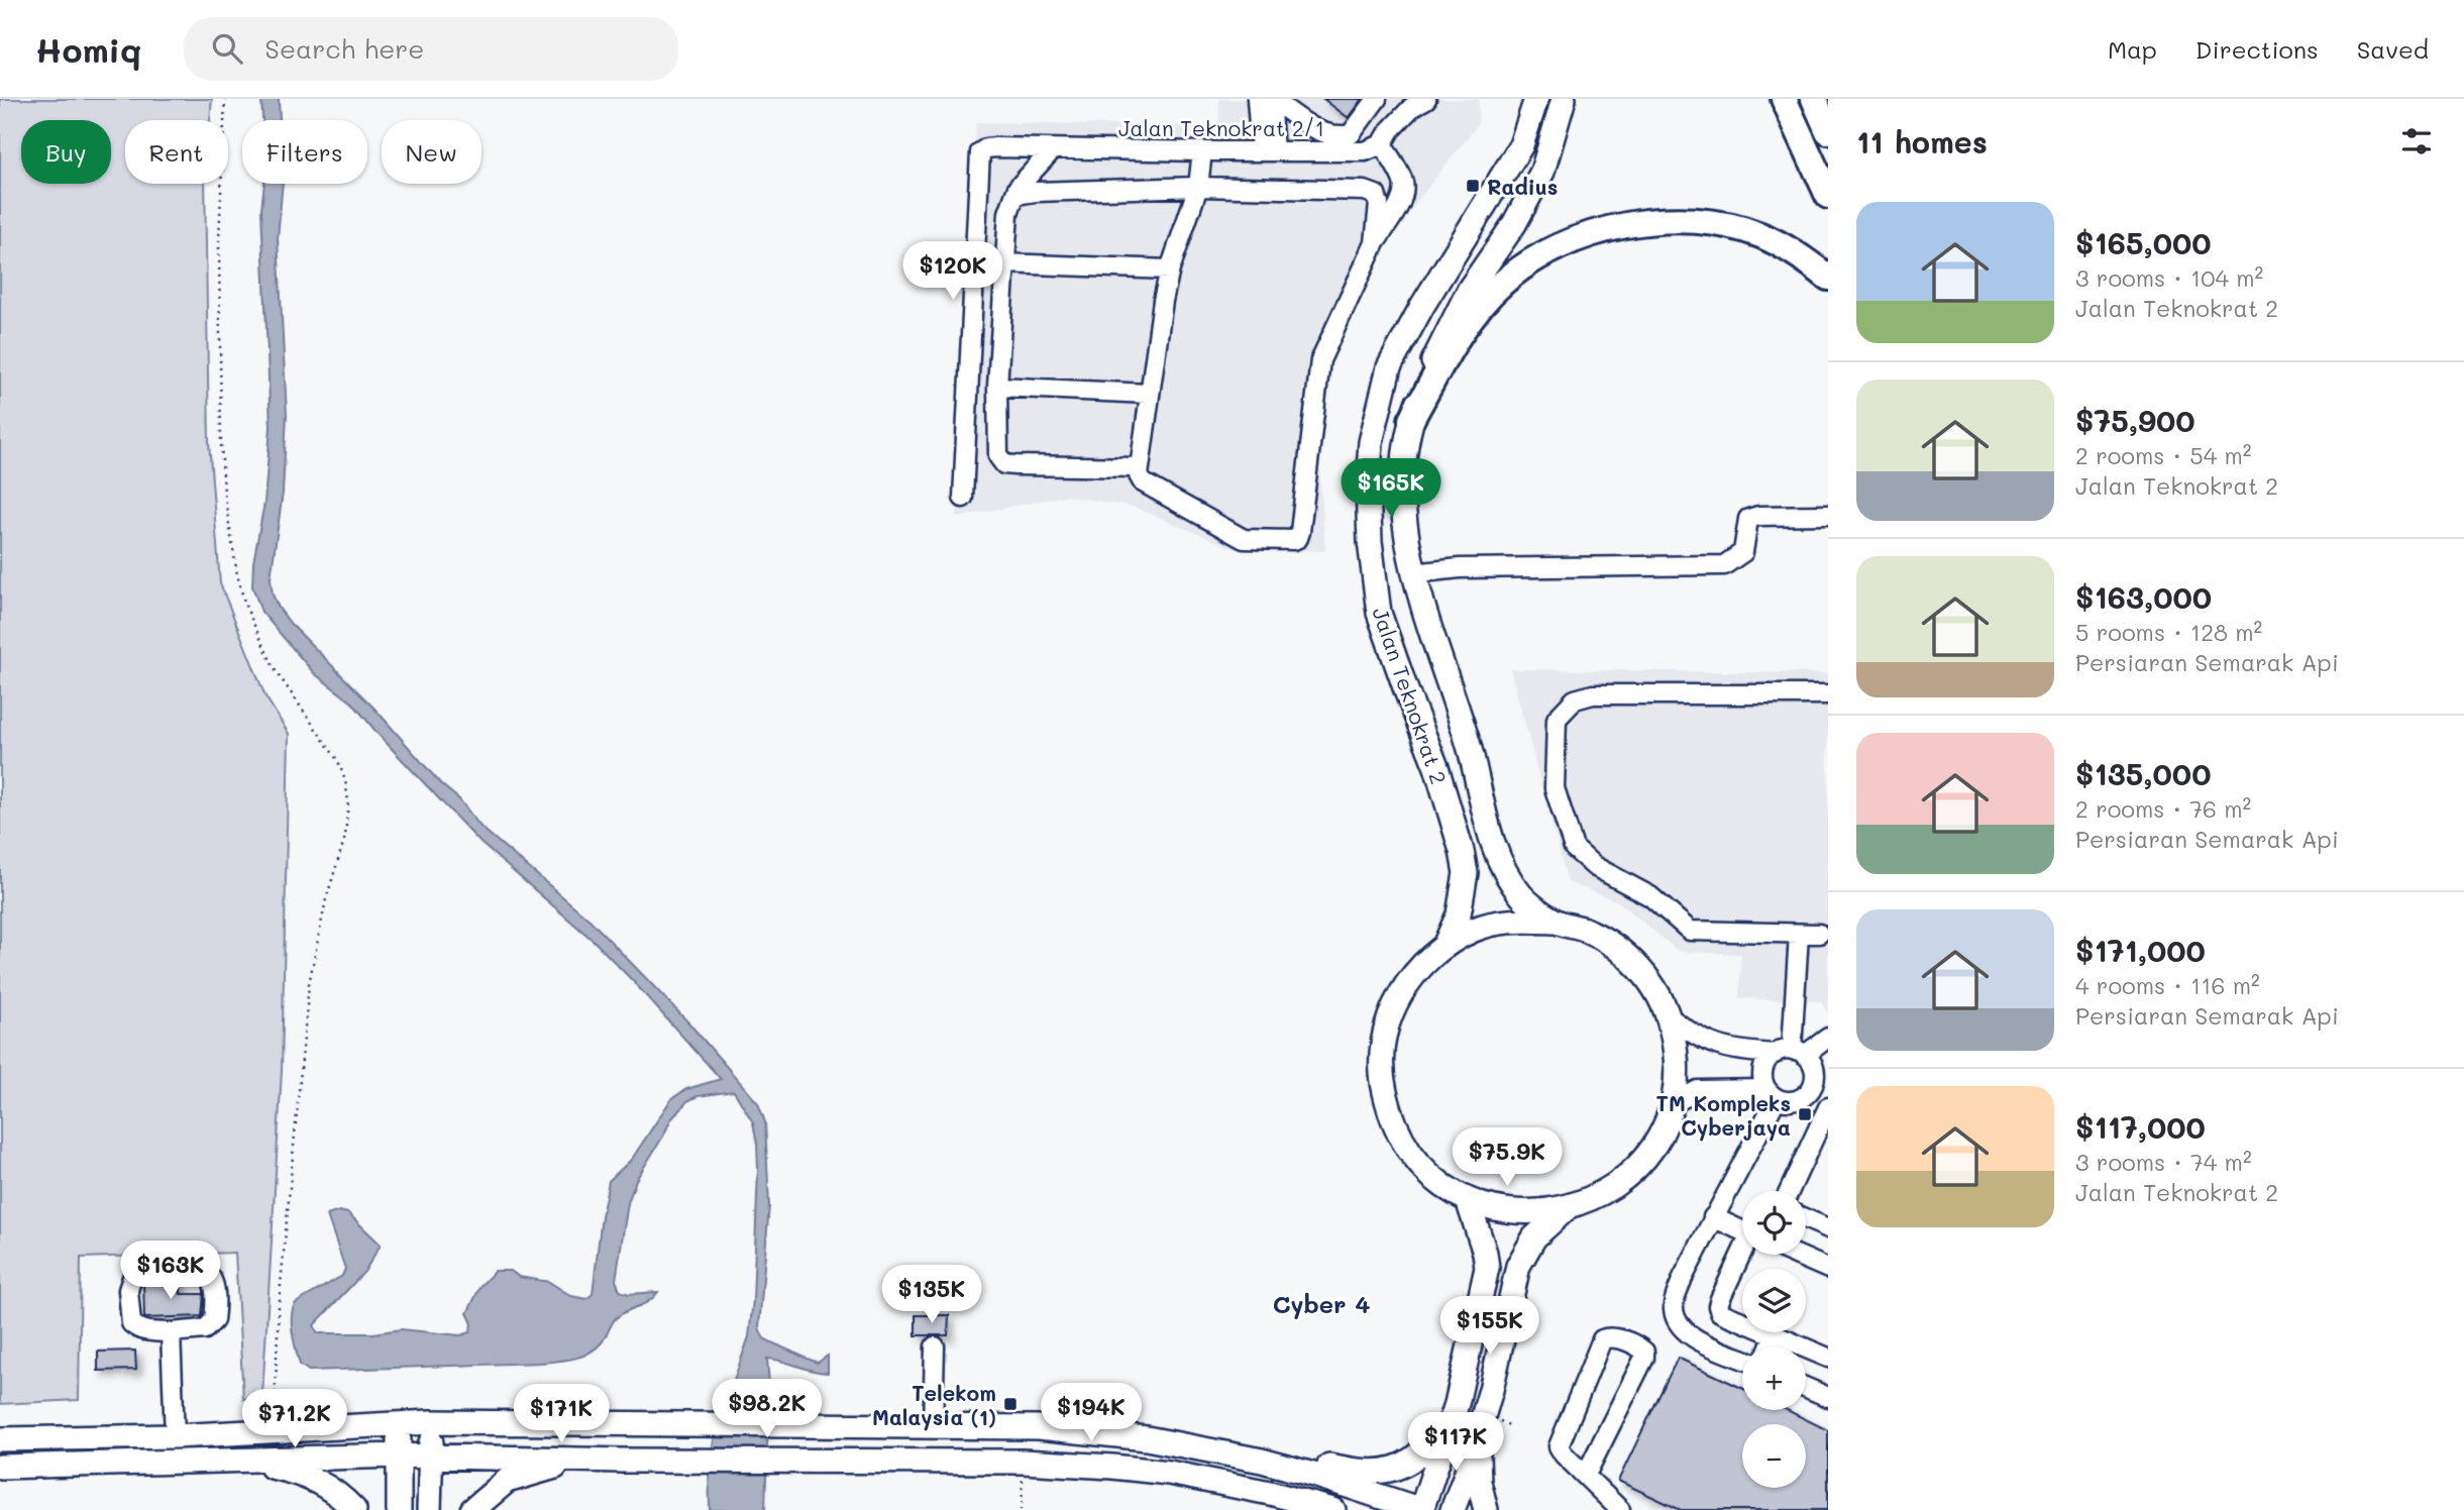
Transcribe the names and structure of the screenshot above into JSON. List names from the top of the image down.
{
  "streets": {
    "main road": ["Jalan Teknokrat 2"],
    "street": ["Jalan Teknokrat 2/1"]
  },
  "districts": ["Cyber 4"],
  "places": {
    "transit": ["Radius", "TM Kompleks Cyberjaya", "Telekom Malaysia (1)"]
  },
  "page": {
    "header": "Homiq",
    "search": "Search here",
    "nav": ["Map", "Directions", "Saved"],
    "heading": "11 homes",
    "chip": [
      "Buy",
      "Rent",
      "Filters",
      "New"
    ],
    "list": [
      {
        "name": "$165,000",
        "note": "3 rooms · 104 m² · Jalan Teknokrat 2"
      },
      {
        "name": "$75,900",
        "note": "2 rooms · 54 m² · Jalan Teknokrat 2"
      },
      {
        "name": "$163,000",
        "note": "5 rooms · 128 m² · Persiaran Semarak Api"
      },
      {
        "name": "$135,000",
        "note": "2 rooms · 76 m² · Persiaran Semarak Api"
      },
      {
        "name": "$171,000",
        "note": "4 rooms · 116 m² · Persiaran Semarak Api"
      },
      {
        "name": "$117,000",
        "note": "3 rooms · 74 m² · Jalan Teknokrat 2"
      }
    ],
    "price": [
      "$120K",
      "$165K",
      "$75.9K",
      "$163K",
      "$135K",
      "$155K",
      "$98.2K",
      "$194K",
      "$171K",
      "$71.2K",
      "$117K"
    ],
    "map_buttons": ["+", "−"]
  }
}
